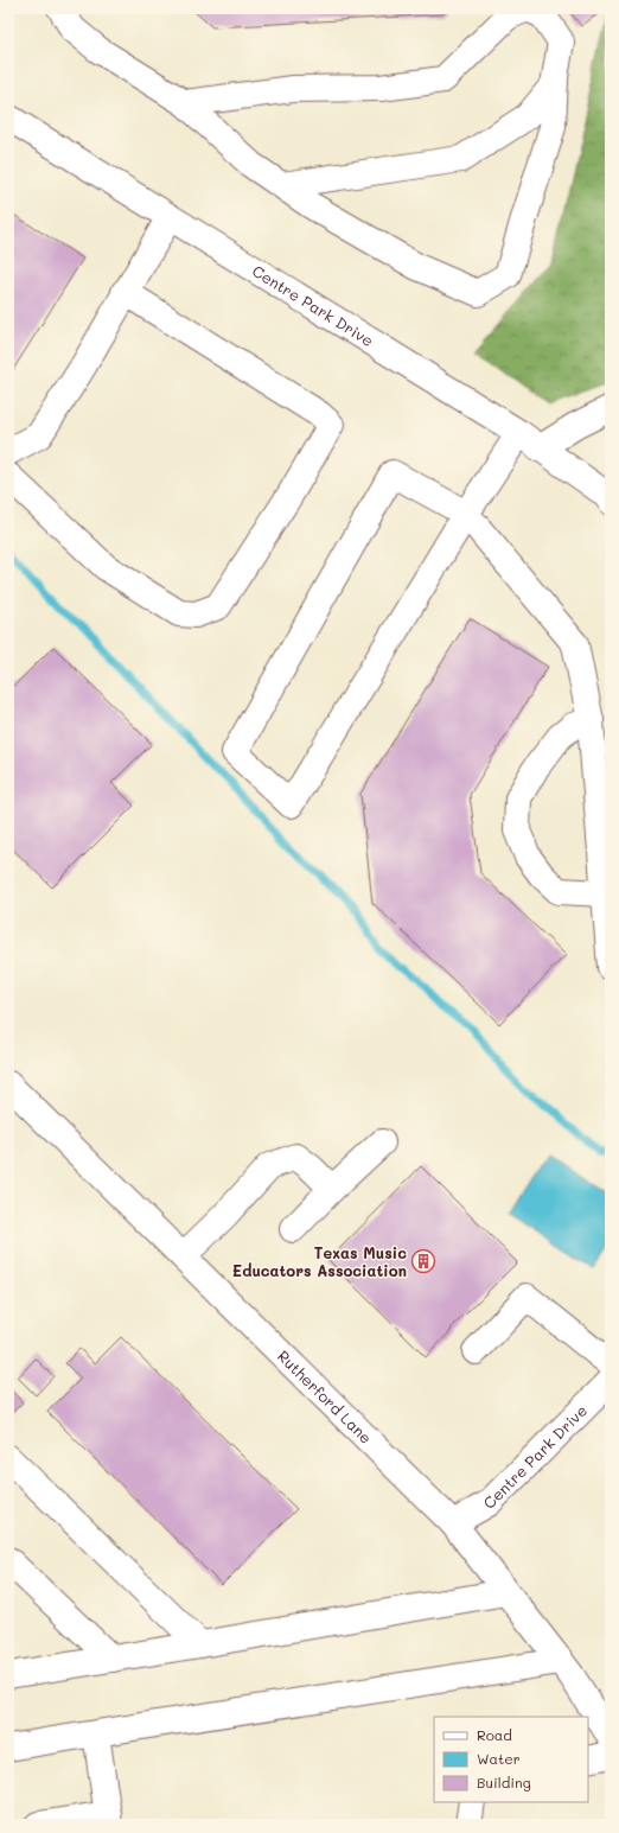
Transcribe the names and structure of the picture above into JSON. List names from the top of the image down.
{
  "streets": {
    "street": ["Centre Park Drive", "Rutherford Lane"]
  },
  "crossings": [
    ["Centre Park Drive", "Rutherford Lane"]
  ],
  "places": {
    "building": ["Texas Music Educators Association"]
  },
  "legend": ["Road", "Water", "Building"]
}
